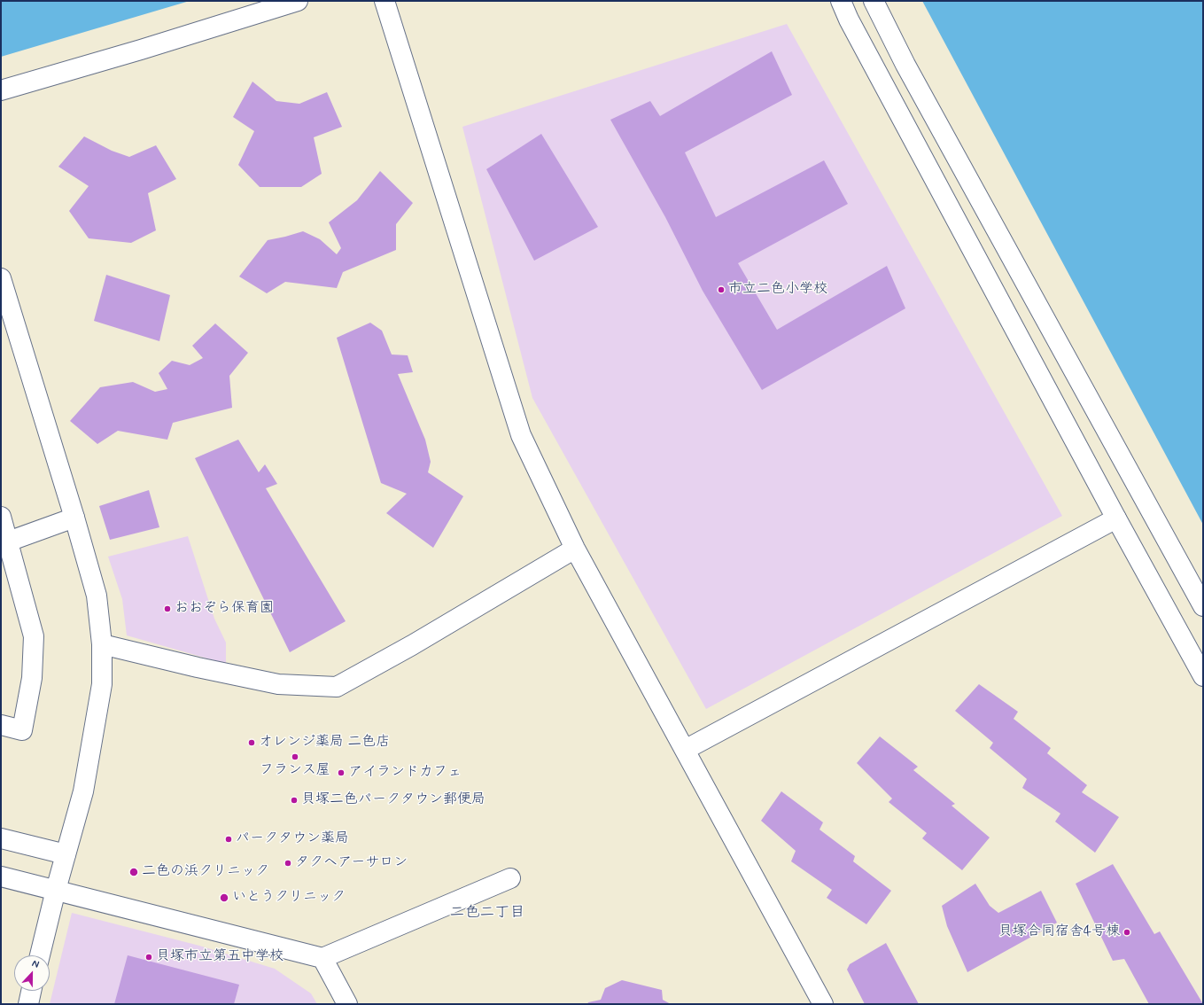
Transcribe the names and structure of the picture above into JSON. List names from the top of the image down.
{
  "districts": ["二色二丁目"],
  "places": [
    "市立二色小学校",
    "おおぞら保育園",
    "オレンジ薬局 二色店",
    "フランス屋",
    "アイランドカフェ",
    "貝塚二色パークタウン郵便局",
    "パークタウン薬局",
    "タクヘアーサロン",
    "二色の浜クリニック",
    "いとうクリニック",
    "貝塚合同宿舎4号棟",
    "貝塚市立第五中学校"
  ],
  "north": "top"
}
